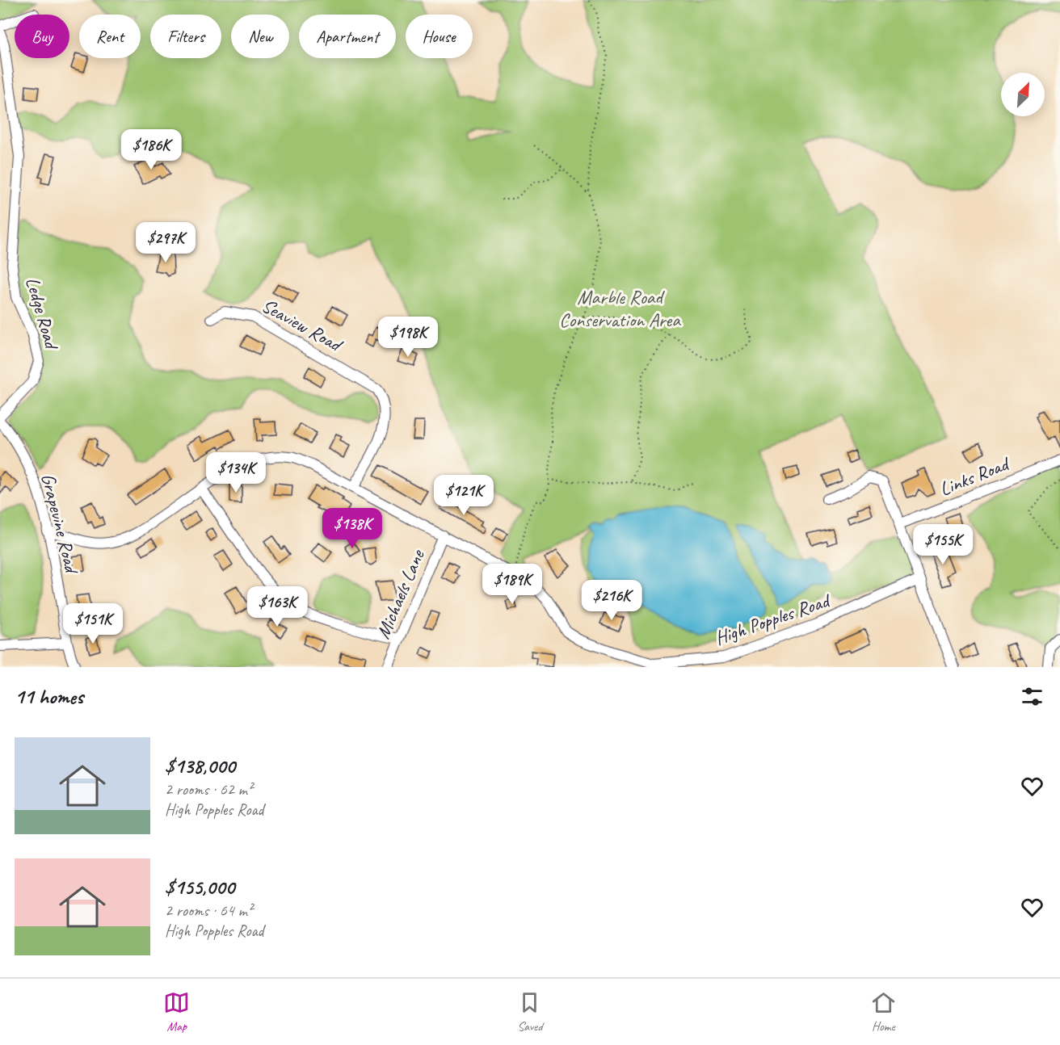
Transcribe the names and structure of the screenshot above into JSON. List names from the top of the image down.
{
  "streets": {
    "street": [
      "Ledge Road",
      "Seaview Road",
      "Links Road",
      "Grapevine Road",
      "Michaels Lane",
      "High Popples Road"
    ]
  },
  "crossings": [
    ["Seaview Road", "High Popples Road"],
    ["Grapevine Road", "High Popples Road"],
    ["Michaels Lane", "High Popples Road"]
  ],
  "parks": ["Marble Road Conservation Area"],
  "north": "top right",
  "page": {
    "chip": [
      "Buy",
      "Rent",
      "Filters",
      "New",
      "Apartment",
      "House"
    ],
    "price": [
      "$186K",
      "$297K",
      "$198K",
      "$134K",
      "$121K",
      "$138K",
      "$155K",
      "$189K",
      "$216K",
      "$163K",
      "$151K"
    ],
    "heading": "11 homes",
    "list": [
      {
        "name": "$138,000",
        "note": "2 rooms · 62 m² · High Popples Road"
      },
      {
        "name": "$155,000",
        "note": "2 rooms · 64 m² · High Popples Road"
      }
    ],
    "tabs": ["Map", "Saved", "Home"]
  }
}
